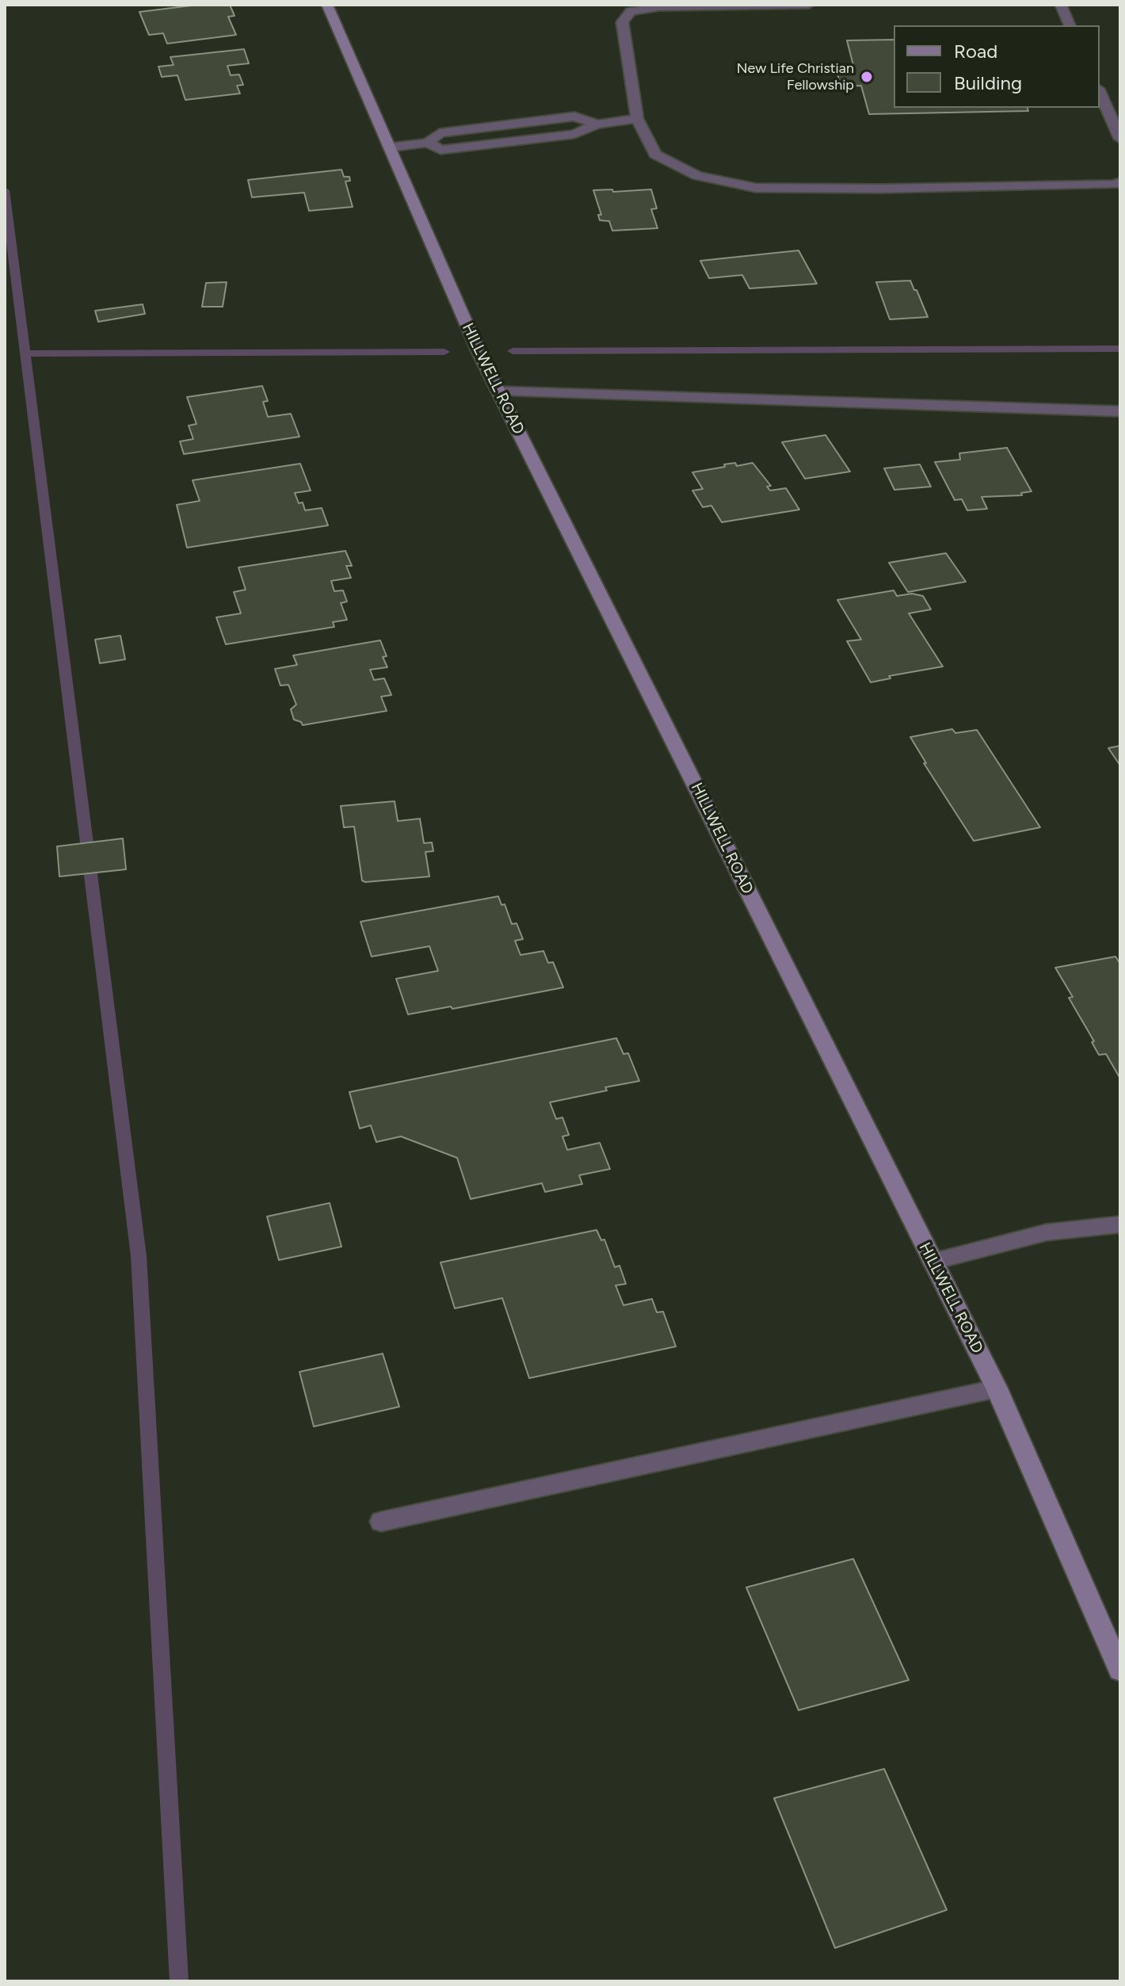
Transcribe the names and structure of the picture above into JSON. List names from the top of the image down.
{
  "streets": {
    "street": ["HILLWELL ROAD"]
  },
  "places": ["New Life Christian Fellowship"],
  "legend": ["Road", "Building"]
}
